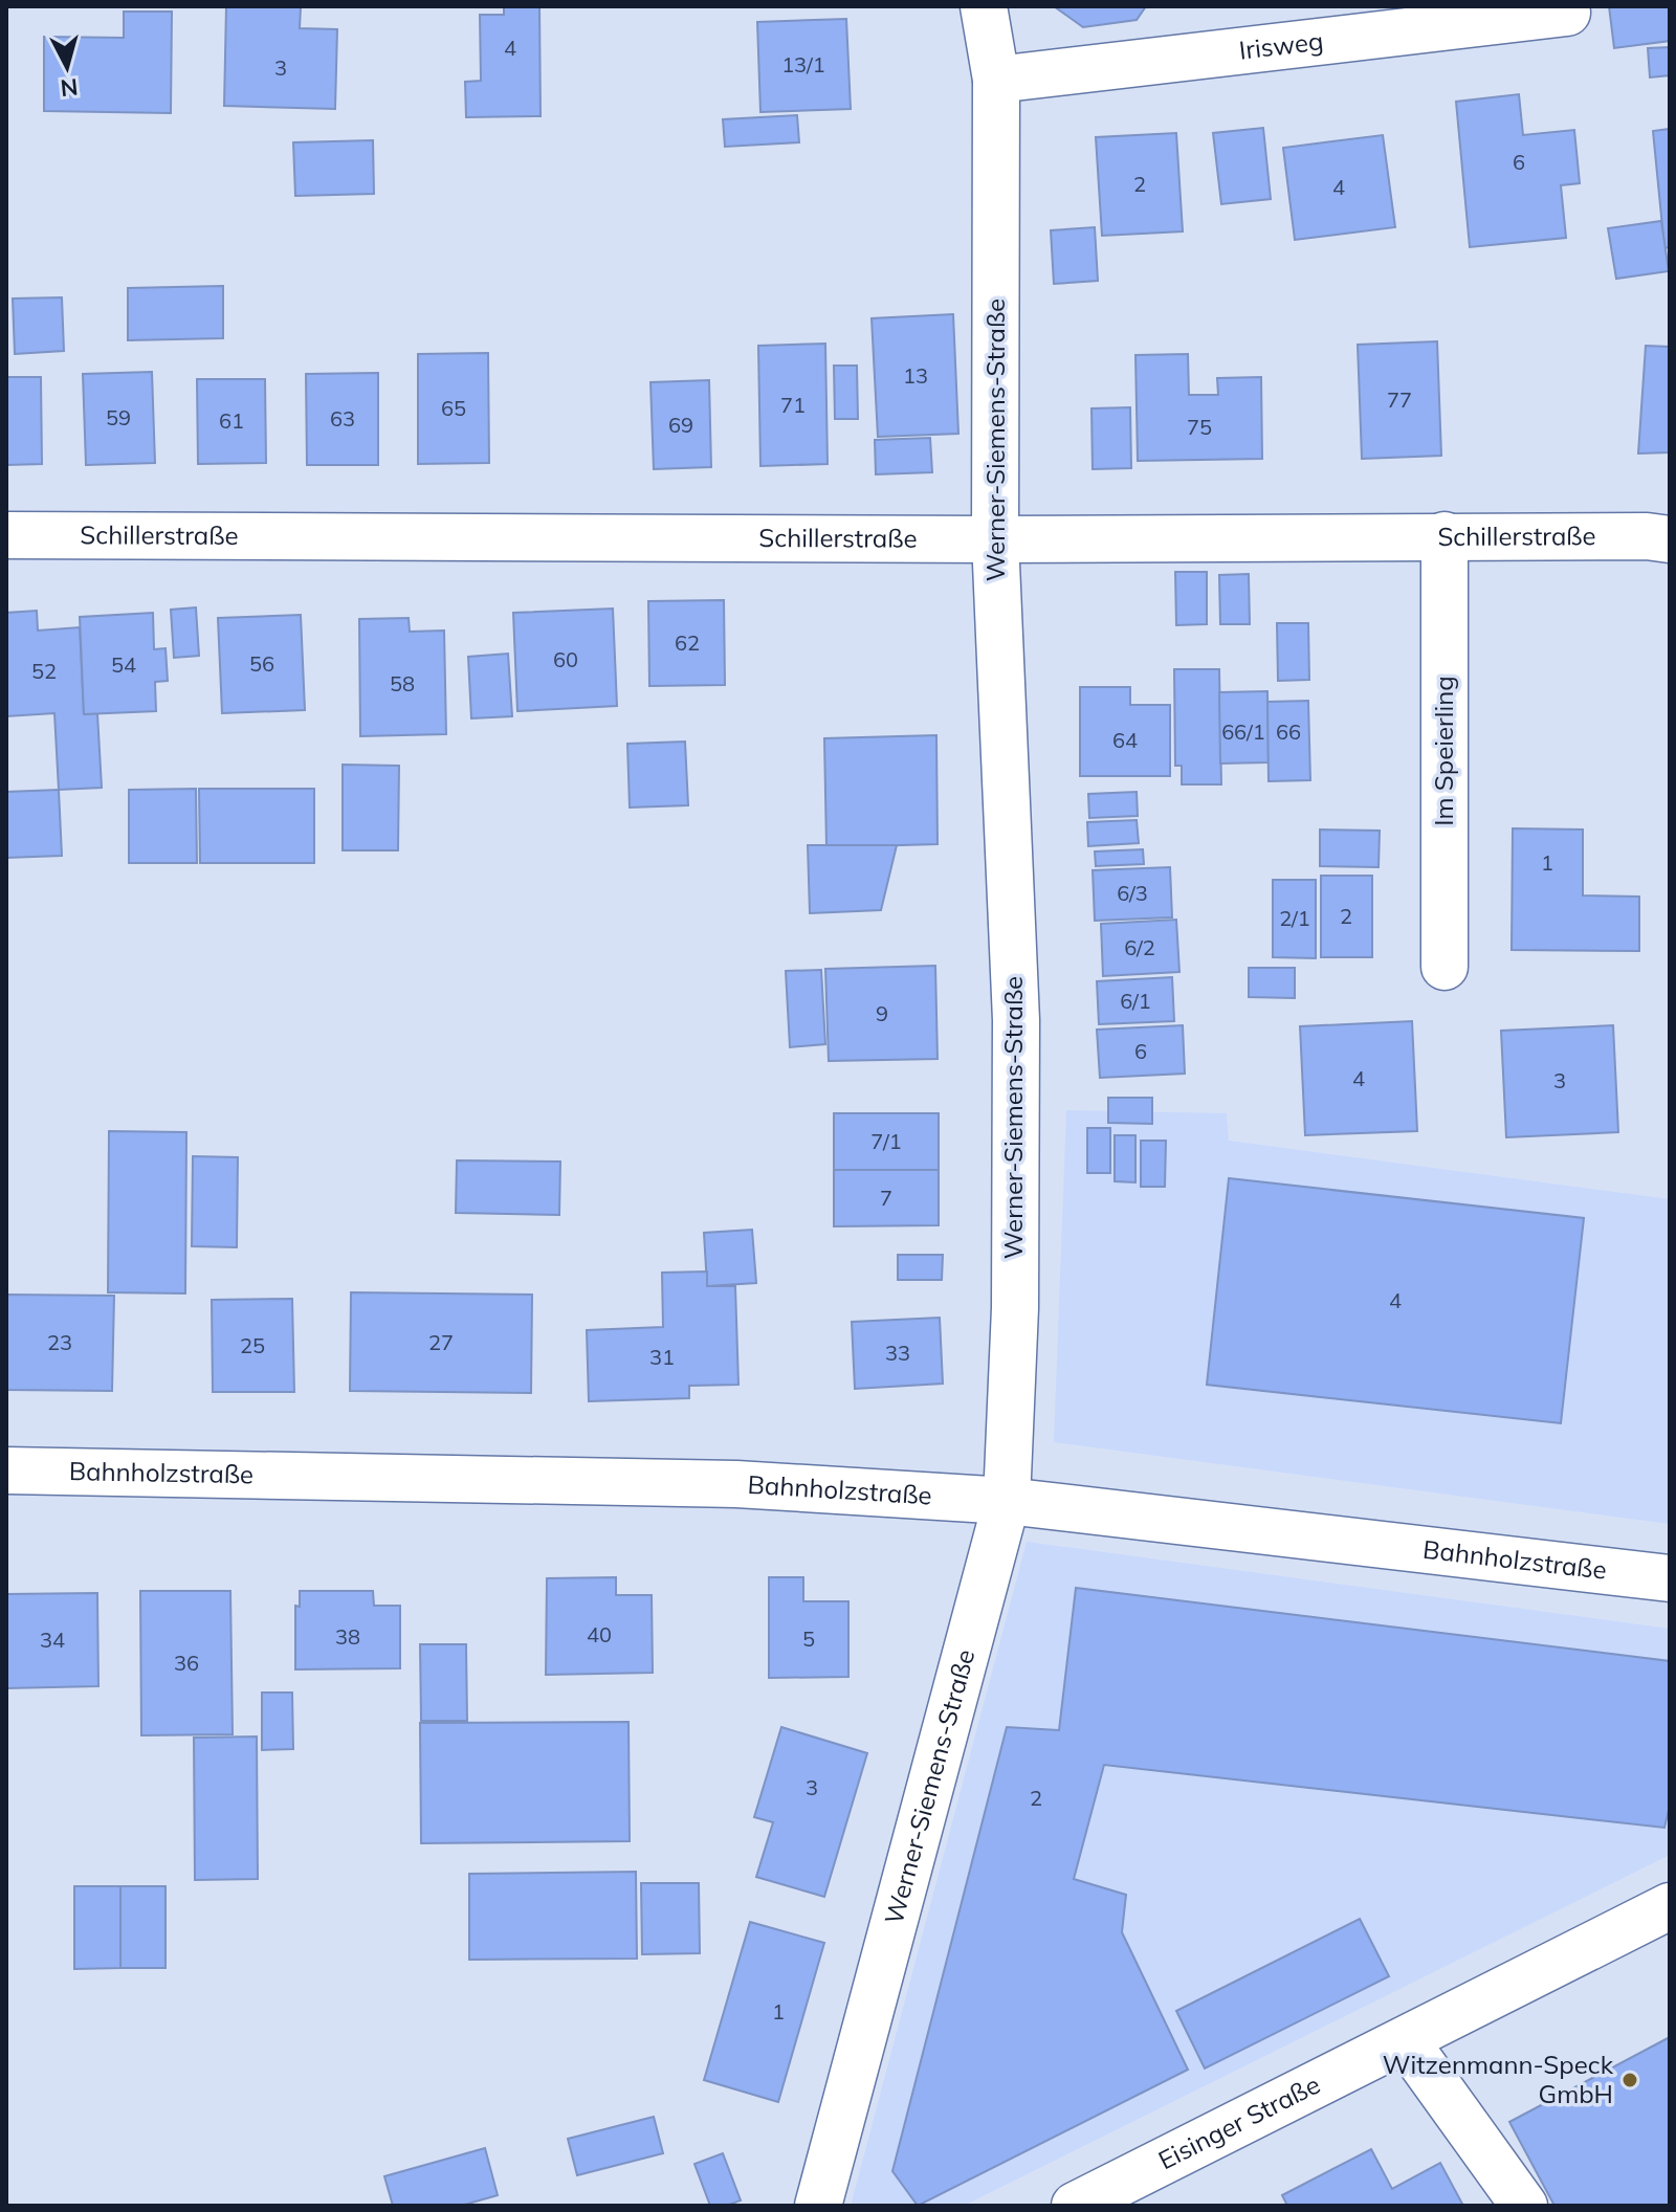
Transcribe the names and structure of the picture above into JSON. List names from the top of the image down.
{
  "streets": {
    "street": [
      "Irisweg",
      "Werner-Siemens-Straße",
      "Schillerstraße",
      "Im Speierling",
      "Bahnholzstraße",
      "Eisinger Straße"
    ]
  },
  "crossings": [
    ["Irisweg", "Werner-Siemens-Straße"],
    ["Werner-Siemens-Straße", "Schillerstraße"],
    ["Werner-Siemens-Straße", "Bahnholzstraße"],
    ["Schillerstraße", "Im Speierling"]
  ],
  "places": ["Witzenmann-Speck GmbH"],
  "house_numbers": [
    "4",
    "13/1",
    "3",
    "6",
    "2",
    "4",
    "13",
    "77",
    "71",
    "65",
    "59",
    "63",
    "61",
    "69",
    "75",
    "62",
    "60",
    "56",
    "54",
    "52",
    "58",
    "66/1",
    "66",
    "64",
    "1",
    "6/3",
    "2",
    "2/1",
    "6/2",
    "6/1",
    "9",
    "6",
    "4",
    "3",
    "7/1",
    "7",
    "4",
    "23",
    "27",
    "25",
    "33",
    "31",
    "40",
    "38",
    "5",
    "34",
    "36",
    "3",
    "2",
    "1"
  ],
  "north": "bottom"
}
